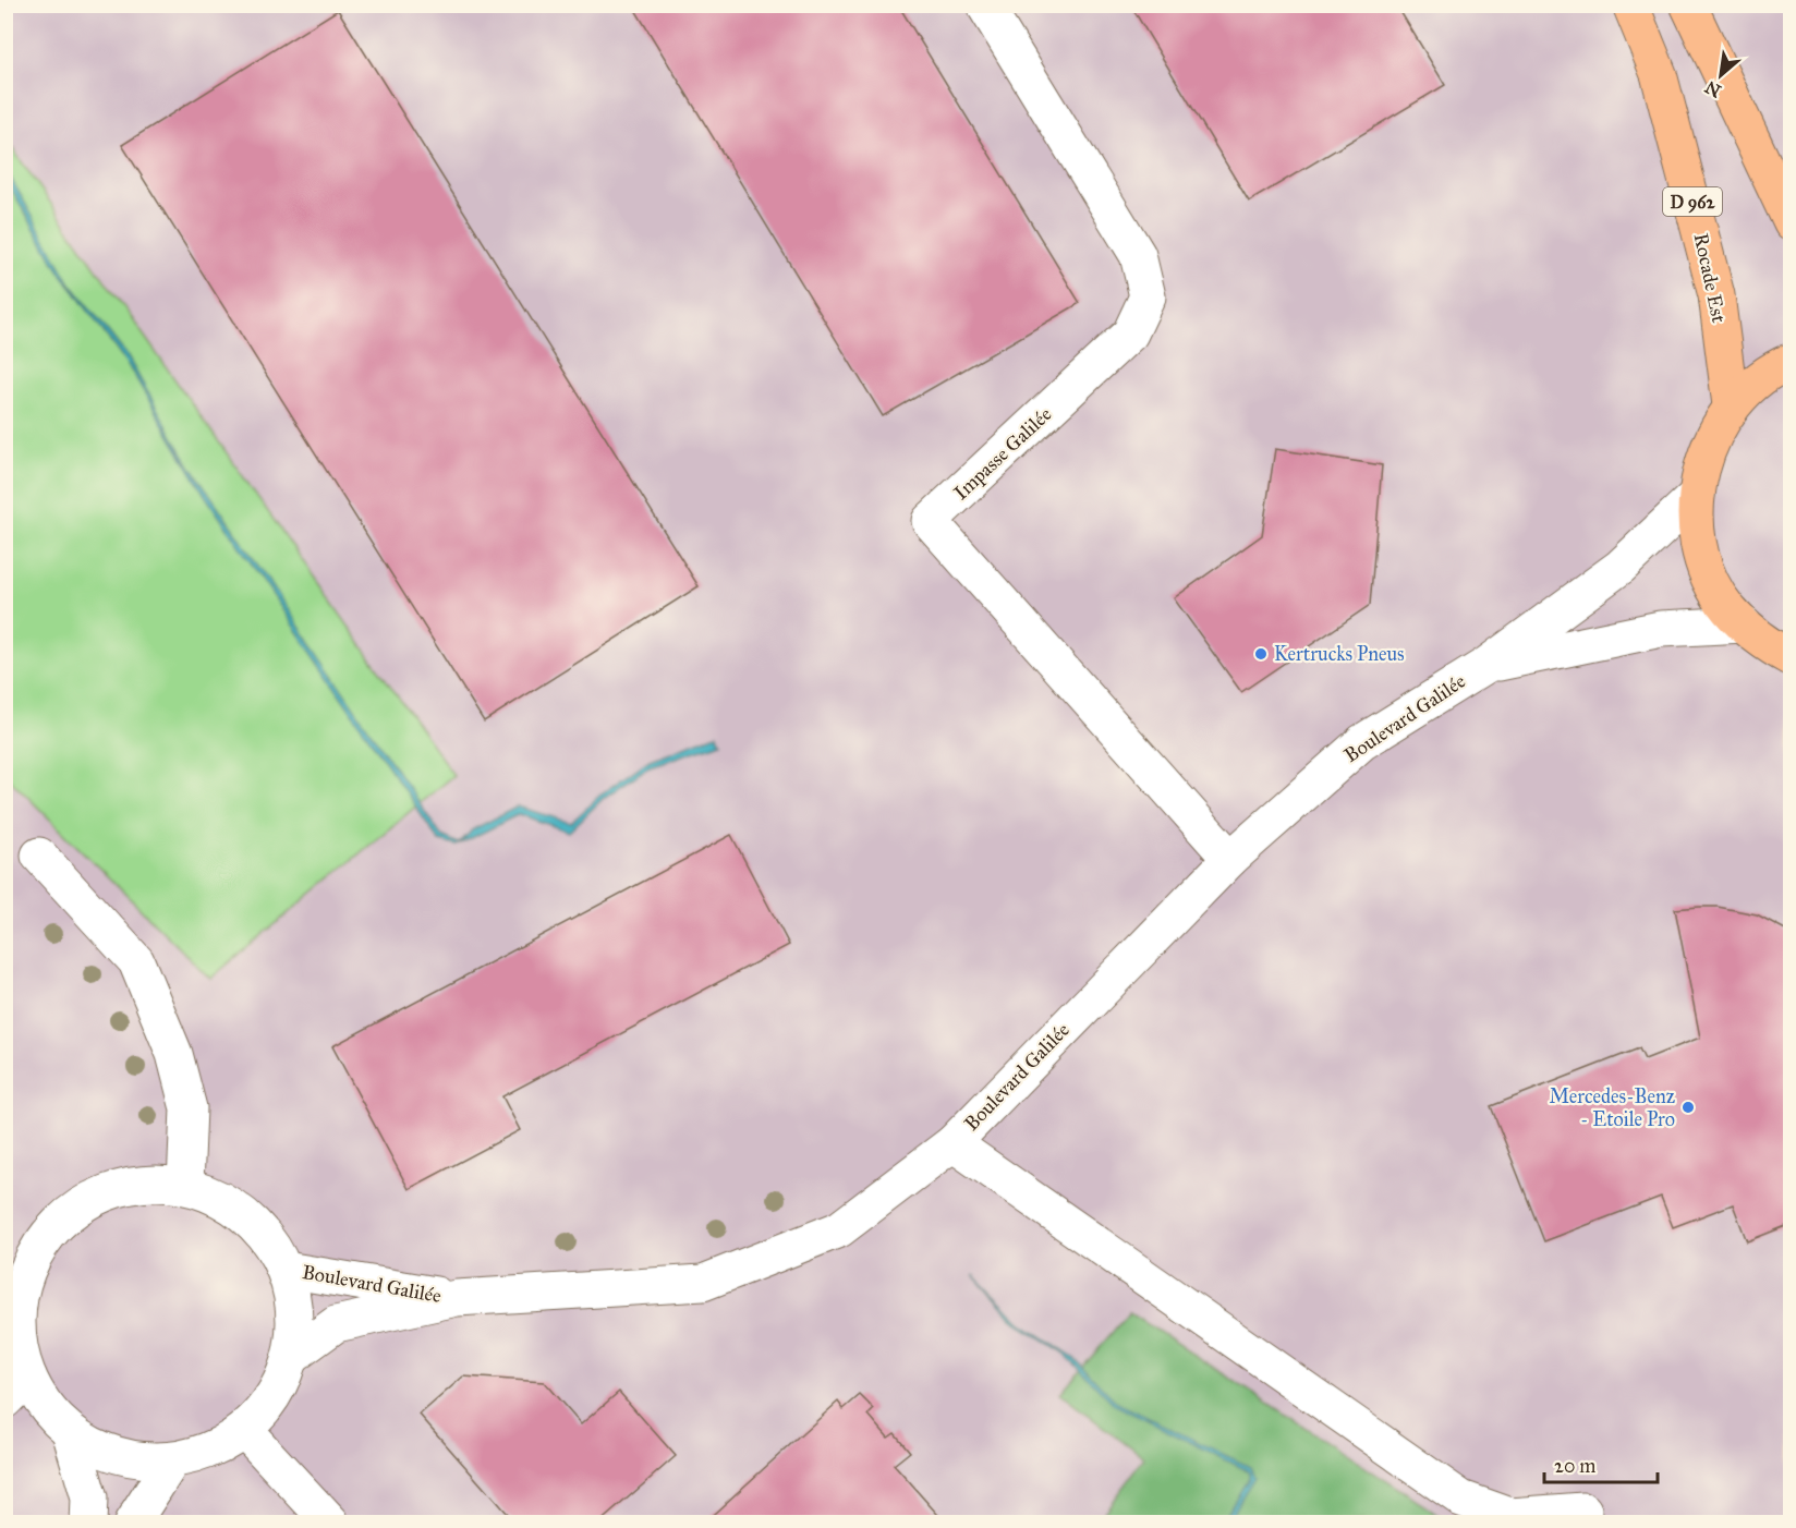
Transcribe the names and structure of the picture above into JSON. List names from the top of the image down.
{
  "streets": {
    "main road": ["D 962", "Rocade Est"],
    "street": ["Impasse Galilée", "Boulevard Galilée"]
  },
  "crossings": [
    ["Impasse Galilée", "Boulevard Galilée"]
  ],
  "places": ["Kertrucks Pneus", "Mercedes-Benz - Etoile Pro"],
  "scale_bar": "20 m",
  "north": "bottom left"
}
